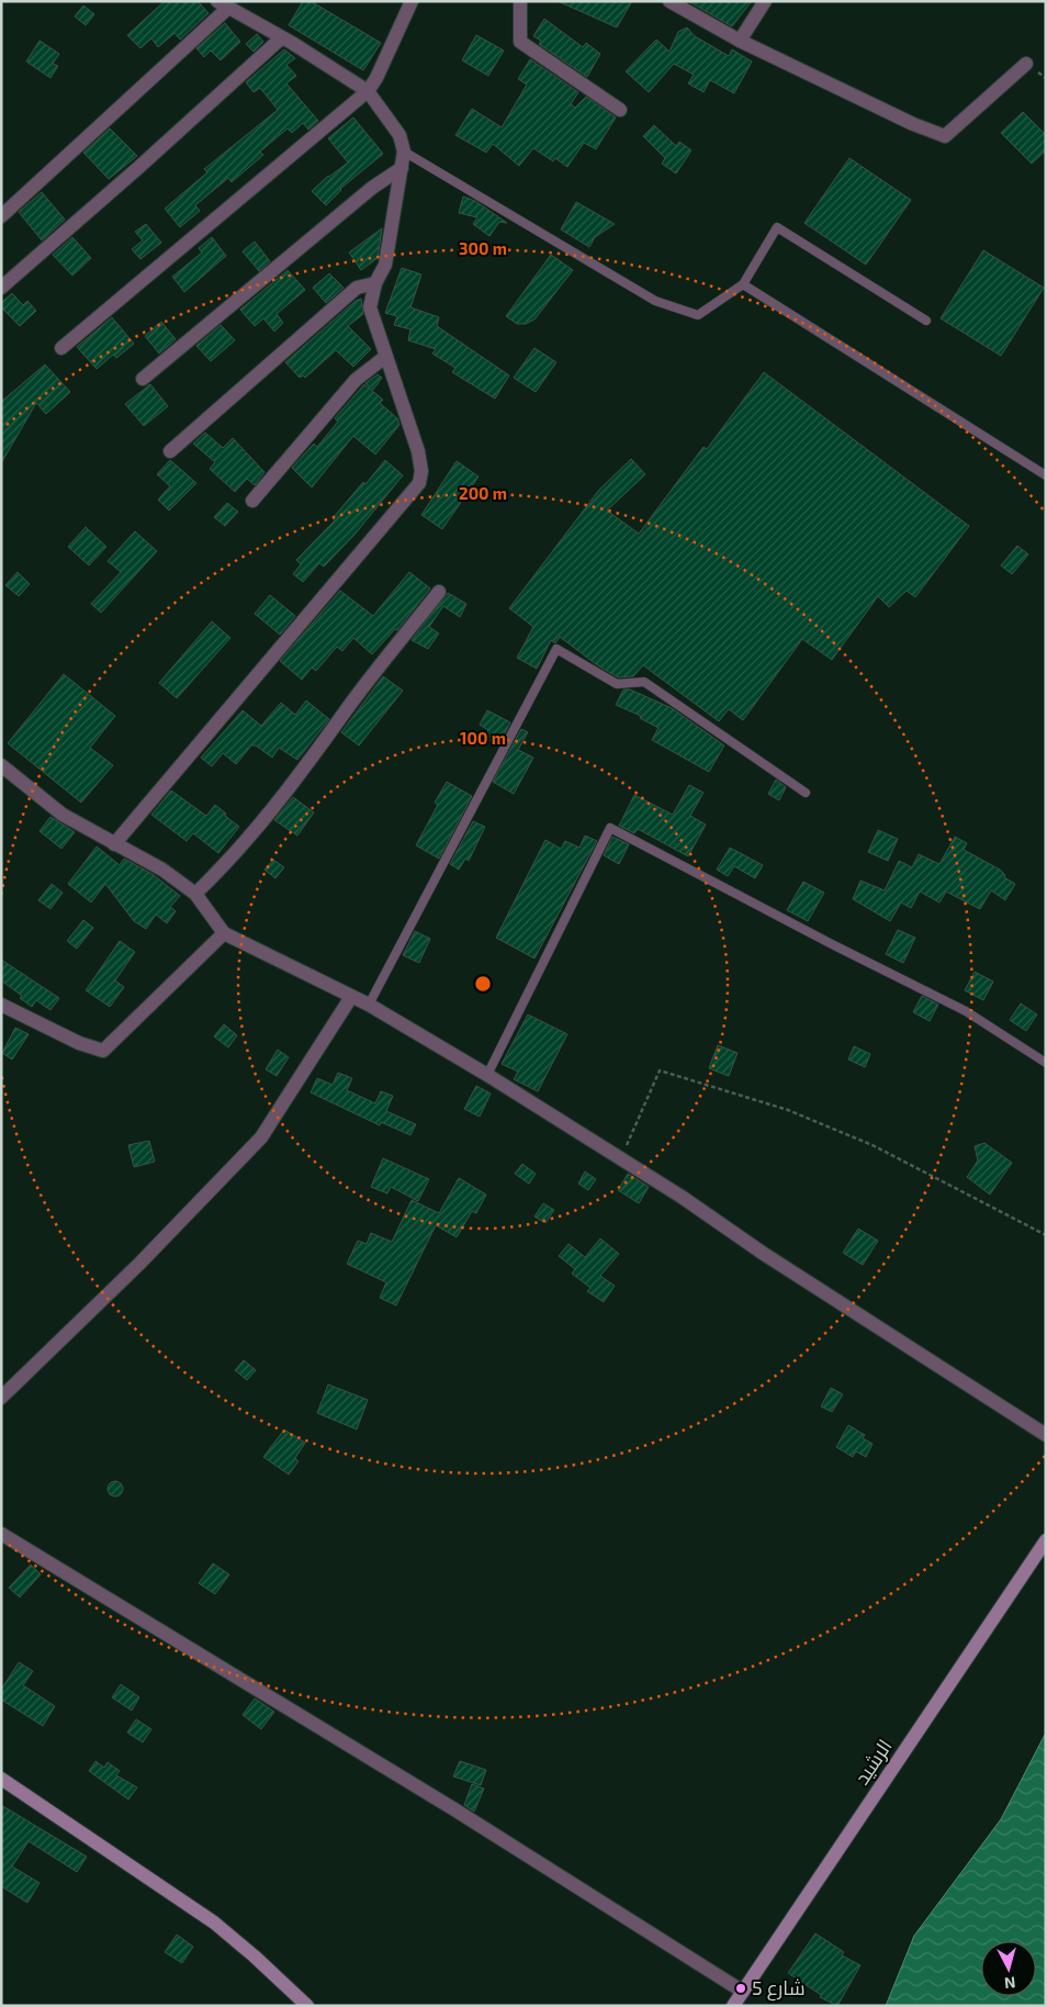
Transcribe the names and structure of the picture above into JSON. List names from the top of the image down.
{
  "streets": {
    "main road": ["الرشيد"]
  },
  "places": ["شارع 5"],
  "north": "bottom",
  "rings": ["300 m", "200 m", "100 m"]
}
